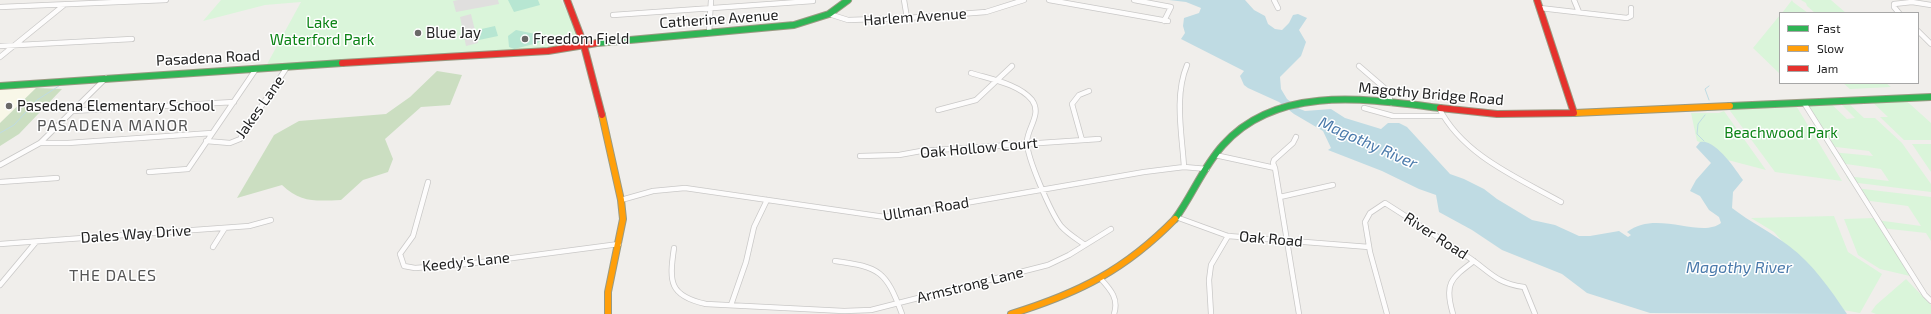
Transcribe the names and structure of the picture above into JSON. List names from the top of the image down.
{
  "streets": {
    "main road": ["Catherine Avenue", "Pasadena Road", "Magothy Bridge Road"],
    "street": [
      "Harlem Avenue",
      "Jakes Lane",
      "Oak Hollow Court",
      "Ullman Road",
      "Dales Way Drive",
      "River Road",
      "Oak Road",
      "Keedy's Lane",
      "Armstrong Lane"
    ]
  },
  "crossings": [
    ["Harlem Avenue", "Catherine Avenue"],
    ["Catherine Avenue", "Pasadena Road"],
    ["Pasadena Road", "Jakes Lane"],
    ["Magothy Bridge Road", "Ullman Road"],
    ["Magothy Bridge Road", "Oak Road"],
    ["River Road", "Oak Road"]
  ],
  "districts": ["PASADENA MANOR", "THE DALES"],
  "water": ["Magothy River"],
  "parks": ["Lake Waterford Park", "Beachwood Park"],
  "places": ["Blue Jay", "Freedom Field", "Pasedena Elementary School"],
  "legend": ["Fast", "Slow", "Jam"]
}
